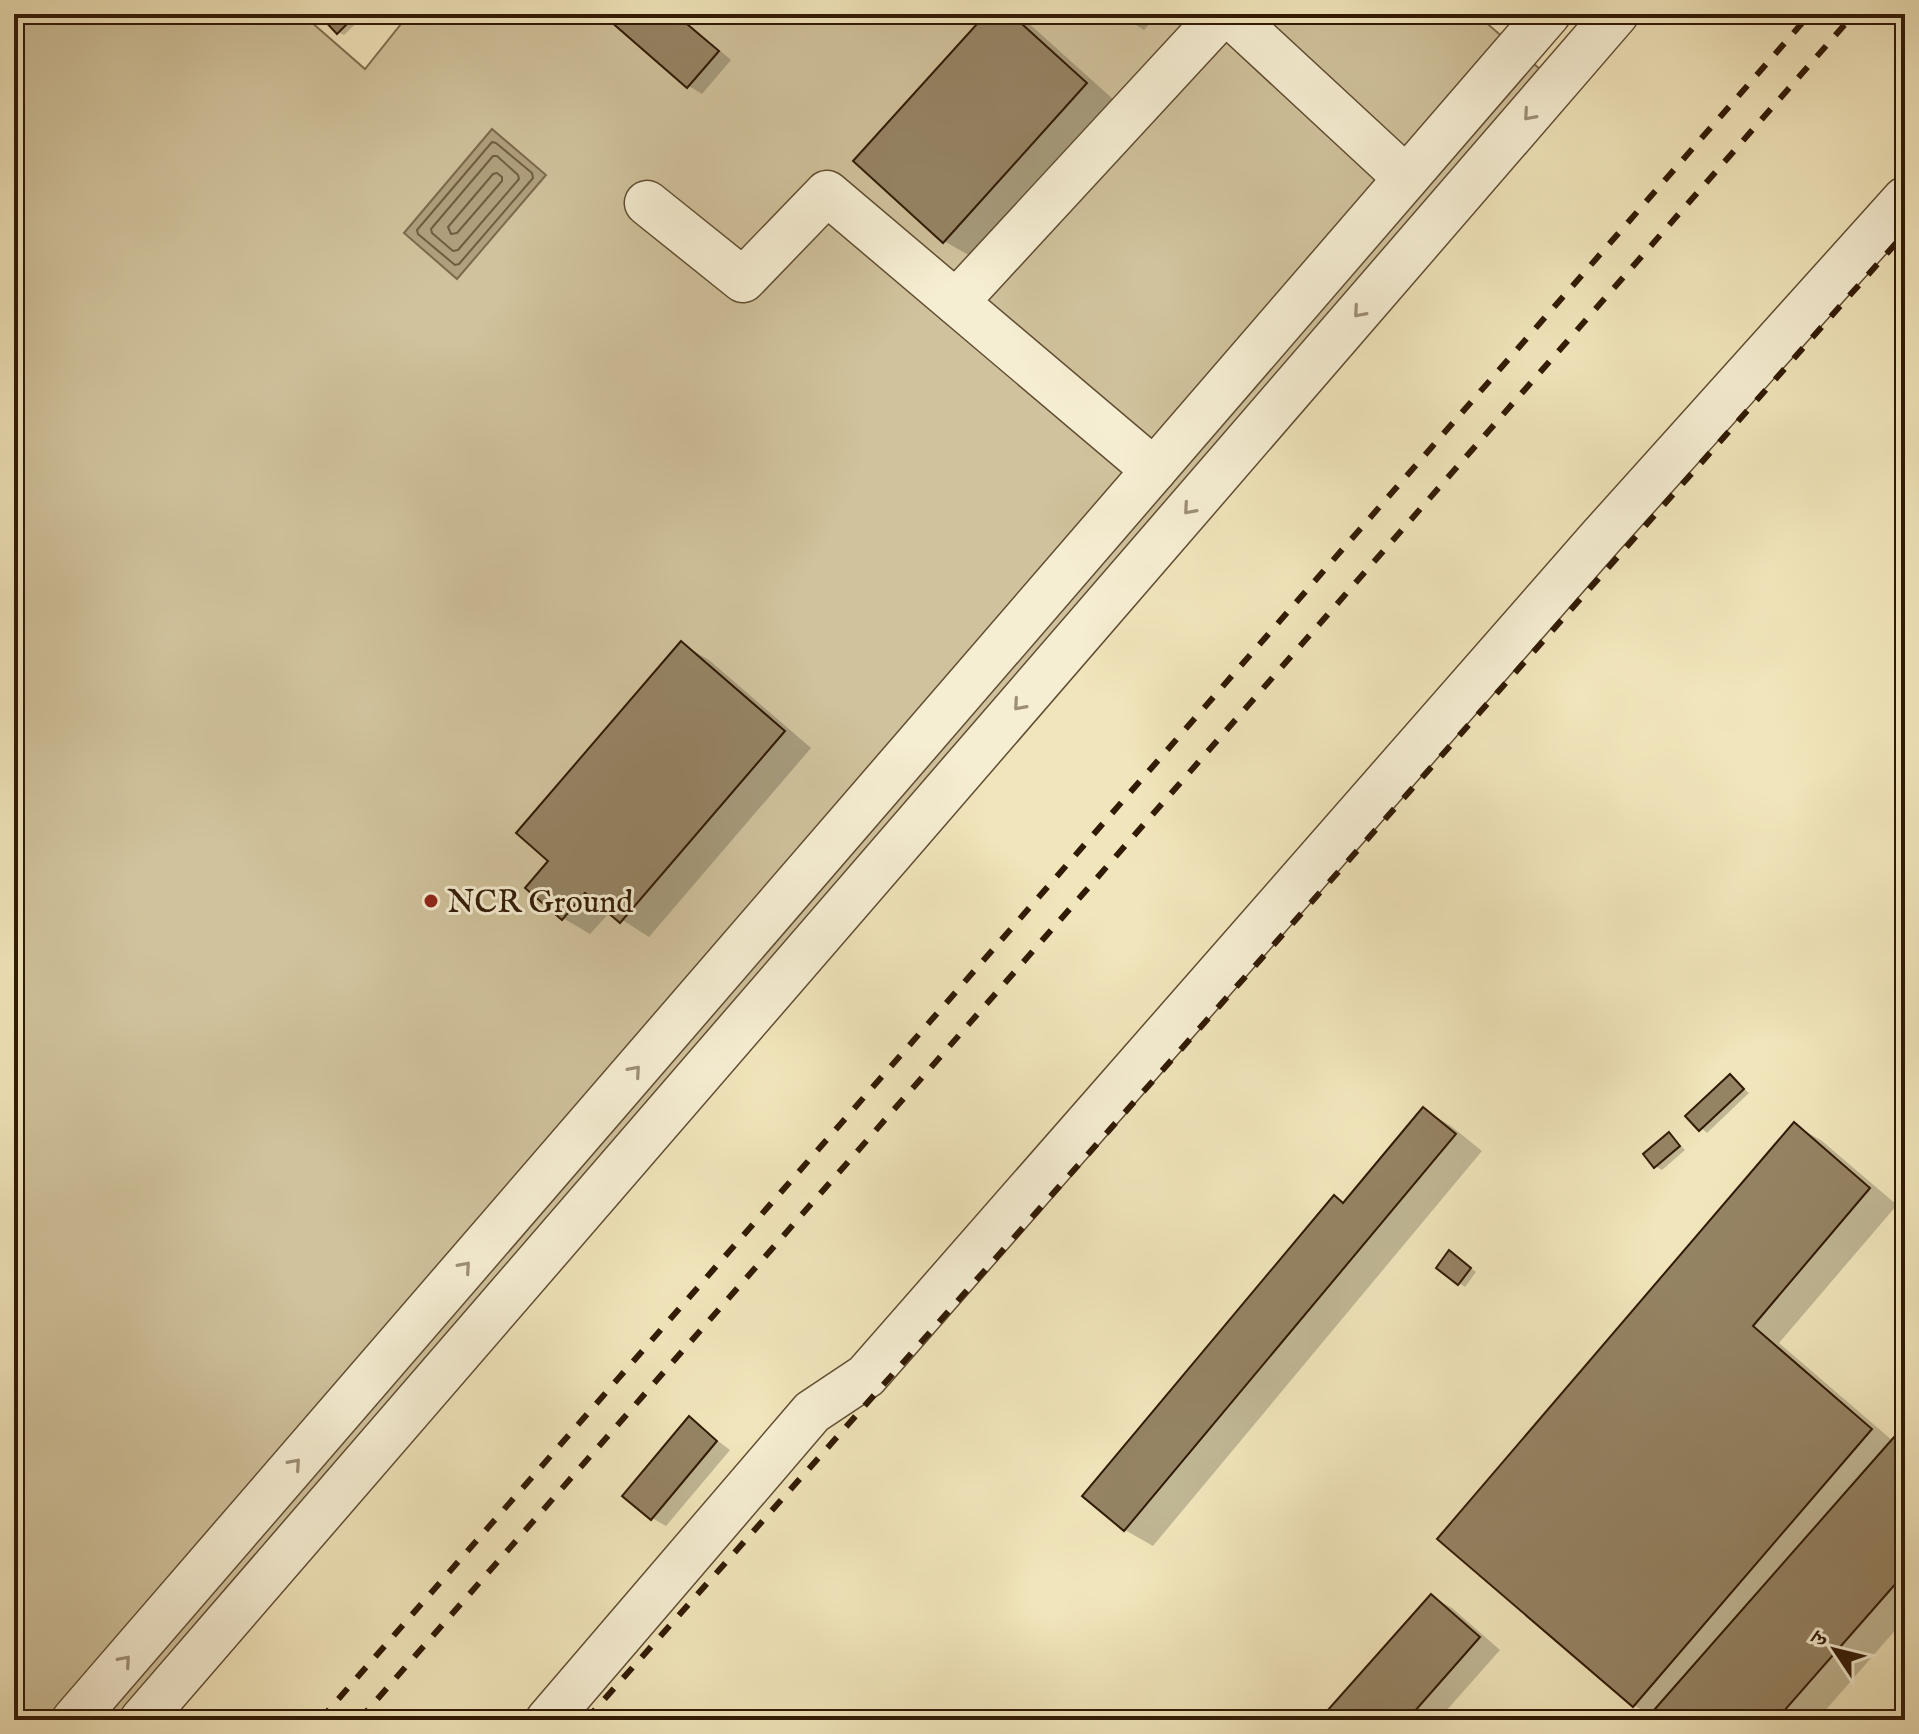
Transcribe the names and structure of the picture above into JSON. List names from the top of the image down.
{
  "places": ["NCR Ground"],
  "north": "top left"
}
